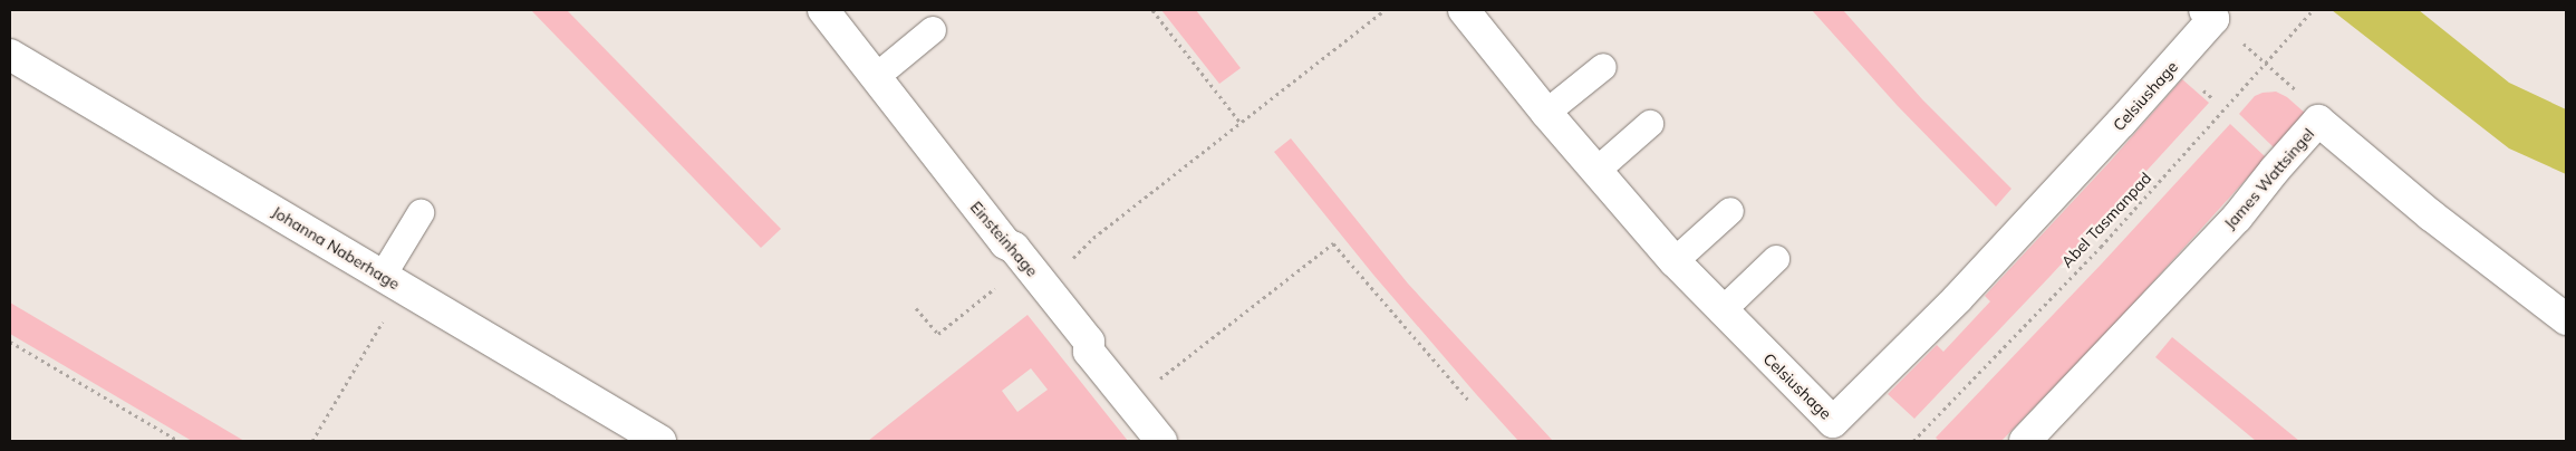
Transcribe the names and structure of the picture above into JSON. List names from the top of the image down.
{
  "streets": {
    "street": [
      "Celsiushage",
      "James Wattsingel",
      "Einsteinhage",
      "Johanna Naberhage"
    ],
    "path": ["Abel Tasmanpad"]
  }
}
